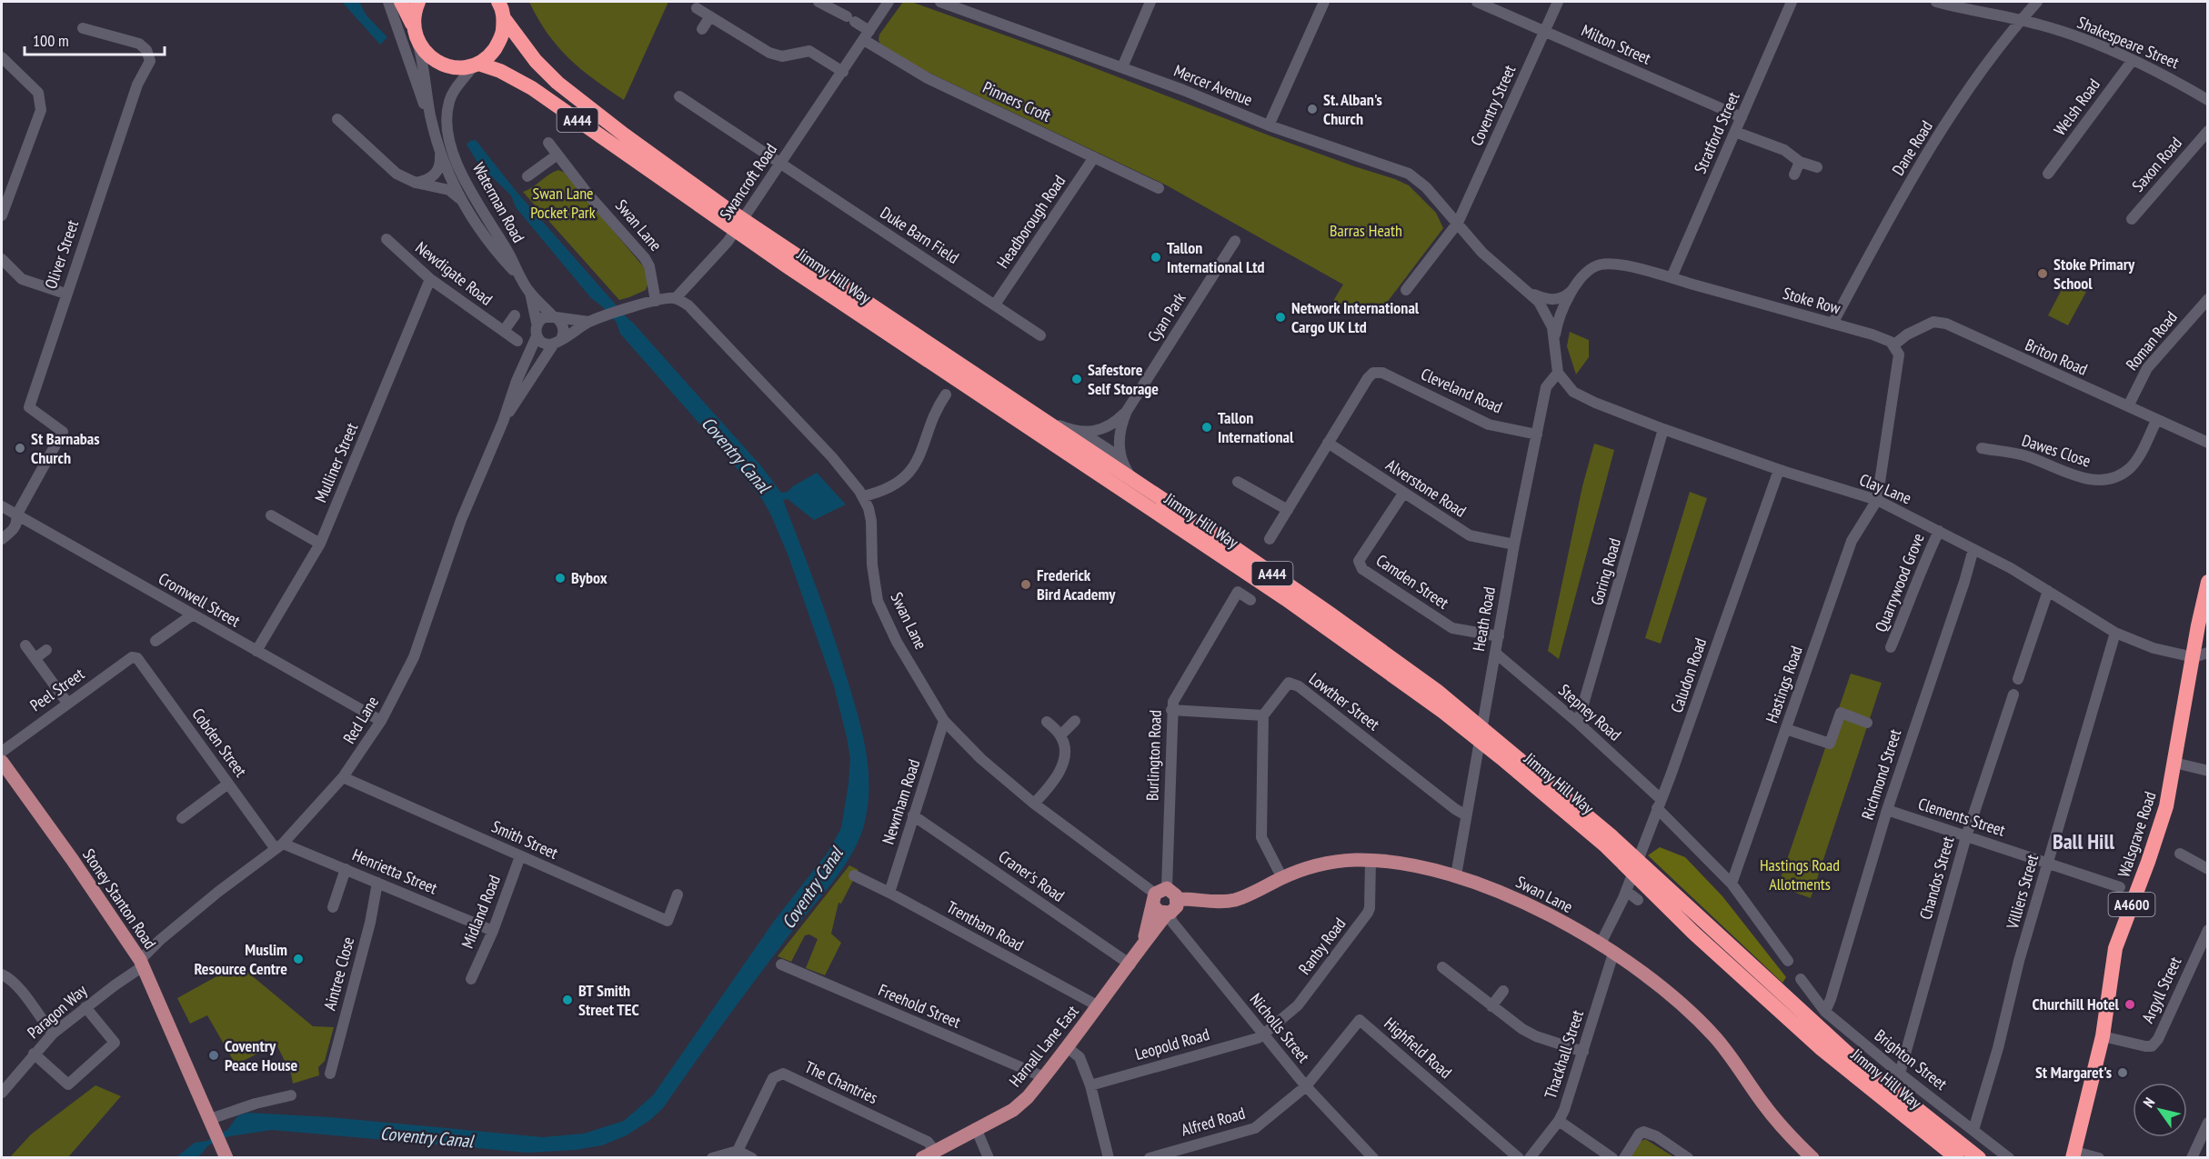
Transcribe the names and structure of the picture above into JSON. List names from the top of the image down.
{
  "streets": {
    "highway": [
      "A444",
      "Jimmy Hill Way",
      "Walsgrave Road",
      "A4600"
    ],
    "main road": ["Swan Lane", "Stoney Stanton Road", "Harnall Lane East"],
    "street": [
      "Shakespeare Street",
      "Milton Street",
      "Mercer Avenue",
      "Pinners Croft",
      "Coventry Street",
      "Welsh Road",
      "Stratford Street",
      "Dane Road",
      "Saxon Road",
      "Swancroft Road",
      "Waterman Road",
      "Headborough Road",
      "Duke Barn Field",
      "Oliver Street",
      "Newdigate Road",
      "Stoke Row",
      "Cyan Park",
      "Roman Road",
      "Briton Road",
      "Cleveland Road",
      "Dawes Close",
      "Mulliner Street",
      "Alverstone Road",
      "Clay Lane",
      "Goring Road",
      "Camden Street",
      "Quarrywood Grove",
      "Cromwell Street",
      "Heath Road",
      "Caludon Road",
      "Hastings Road",
      "Peel Street",
      "Lowther Street",
      "Stepney Road",
      "Red Lane",
      "Cobden Street",
      "Burlington Road",
      "Richmond Street",
      "Newnham Road",
      "Clements Street",
      "Smith Street",
      "Henrietta Street",
      "Craner's Road",
      "Chandos Street",
      "Villiers Street",
      "Midland Road",
      "Trentham Road",
      "Ranby Road",
      "Aintree Close",
      "Argyll Street",
      "Freehold Street",
      "Paragon Way",
      "Nicholls Street",
      "Leopold Road",
      "Highfield Road",
      "Thackhall Street",
      "Brighton Street",
      "The Chantries",
      "Alfred Road"
    ]
  },
  "crossings": [
    ["Shakespeare Street", "Welsh Road"],
    ["Shakespeare Street", "Dane Road"],
    ["Milton Street", "Coventry Street"],
    ["Milton Street", "Stratford Street"],
    ["Mercer Avenue", "Coventry Street"],
    ["Pinners Croft", "Swancroft Road"],
    ["Pinners Croft", "Headborough Road"],
    ["Stratford Street", "Stoke Row"],
    ["Dane Road", "Stoke Row"],
    ["Swancroft Road", "Swan Lane"],
    ["Swancroft Road", "Duke Barn Field"],
    ["Waterman Road", "Jimmy Hill Way"],
    ["Waterman Road", "Red Lane"],
    ["Headborough Road", "Duke Barn Field"],
    ["Swan Lane", "Heath Road"],
    ["Swan Lane", "Caludon Road"],
    ["Swan Lane", "Burlington Road"],
    ["Swan Lane", "Newnham Road"],
    ["Swan Lane", "Ranby Road"],
    ["Swan Lane", "Nicholls Street"],
    ["Swan Lane", "Harnall Lane East"],
    ["Swan Lane", "Thackhall Street"],
    ["Oliver Street", "Cromwell Street"],
    ["Newdigate Road", "Mulliner Street"],
    ["Jimmy Hill Way", "Cyan Park"],
    ["Stoke Row", "Briton Road"],
    ["Roman Road", "Briton Road"],
    ["Briton Road", "Dawes Close"],
    ["Cleveland Road", "Alverstone Road"],
    ["Cleveland Road", "Heath Road"],
    ["Mulliner Street", "Cromwell Street"],
    ["Alverstone Road", "Camden Street"],
    ["Alverstone Road", "Heath Road"],
    ["Clay Lane", "Goring Road"],
    ["Clay Lane", "Quarrywood Grove"],
    ["Clay Lane", "Heath Road"],
    ["Clay Lane", "Caludon Road"],
    ["Clay Lane", "Hastings Road"],
    ["Clay Lane", "Richmond Street"],
    ["Clay Lane", "Walsgrave Road"],
    ["Clay Lane", "Villiers Street"],
    ["Goring Road", "Stepney Road"],
    ["Camden Street", "Heath Road"],
    ["Cromwell Street", "Red Lane"],
    ["Heath Road", "Lowther Street"],
    ["Heath Road", "Stepney Road"],
    ["Caludon Road", "Stepney Road"],
    ["Peel Street", "Cobden Street"],
    ["Red Lane", "Cobden Street"],
    ["Red Lane", "Smith Street"],
    ["Red Lane", "Henrietta Street"],
    ["Red Lane", "Stoney Stanton Road"],
    ["Red Lane", "Paragon Way"],
    ["Cobden Street", "Henrietta Street"],
    ["Burlington Road", "Nicholls Street"],
    ["Burlington Road", "Harnall Lane East"],
    ["Richmond Street", "Clements Street"],
    ["Richmond Street", "Brighton Street"],
    ["Newnham Road", "Craner's Road"],
    ["Newnham Road", "Trentham Road"],
    ["Clements Street", "Chandos Street"],
    ["Clements Street", "Villiers Street"],
    ["Walsgrave Road", "Argyll Street"],
    ["Smith Street", "Midland Road"],
    ["Henrietta Street", "Midland Road"],
    ["Henrietta Street", "Aintree Close"],
    ["Craner's Road", "Harnall Lane East"],
    ["Chandos Street", "Brighton Street"],
    ["Villiers Street", "Brighton Street"],
    ["Stoney Stanton Road", "Paragon Way"],
    ["Trentham Road", "Harnall Lane East"],
    ["Ranby Road", "Nicholls Street"],
    ["Ranby Road", "Leopold Road"],
    ["Freehold Street", "Harnall Lane East"],
    ["Nicholls Street", "Leopold Road"],
    ["Nicholls Street", "Harnall Lane East"],
    ["Nicholls Street", "Highfield Road"],
    ["Nicholls Street", "Alfred Road"],
    ["Harnall Lane East", "The Chantries"],
    ["Highfield Road", "Alfred Road"]
  ],
  "districts": ["Ball Hill"],
  "water": ["Coventry Canal"],
  "parks": ["Swan Lane Pocket Park", "Barras Heath", "Hastings Road Allotments"],
  "places": [
    "St. Alban's Church",
    "Tallon International Ltd",
    "Stoke Primary School",
    "Network International Cargo UK Ltd",
    "Safestore Self Storage",
    "Tallon International",
    "St Barnabas Church",
    "Bybox",
    "Frederick Bird Academy",
    "Muslim Resource Centre",
    "BT Smith Street TEC",
    "Churchill Hotel",
    "Coventry Peace House",
    "St Margaret's"
  ],
  "scale_bar": "100 m",
  "north": "top left"
}
